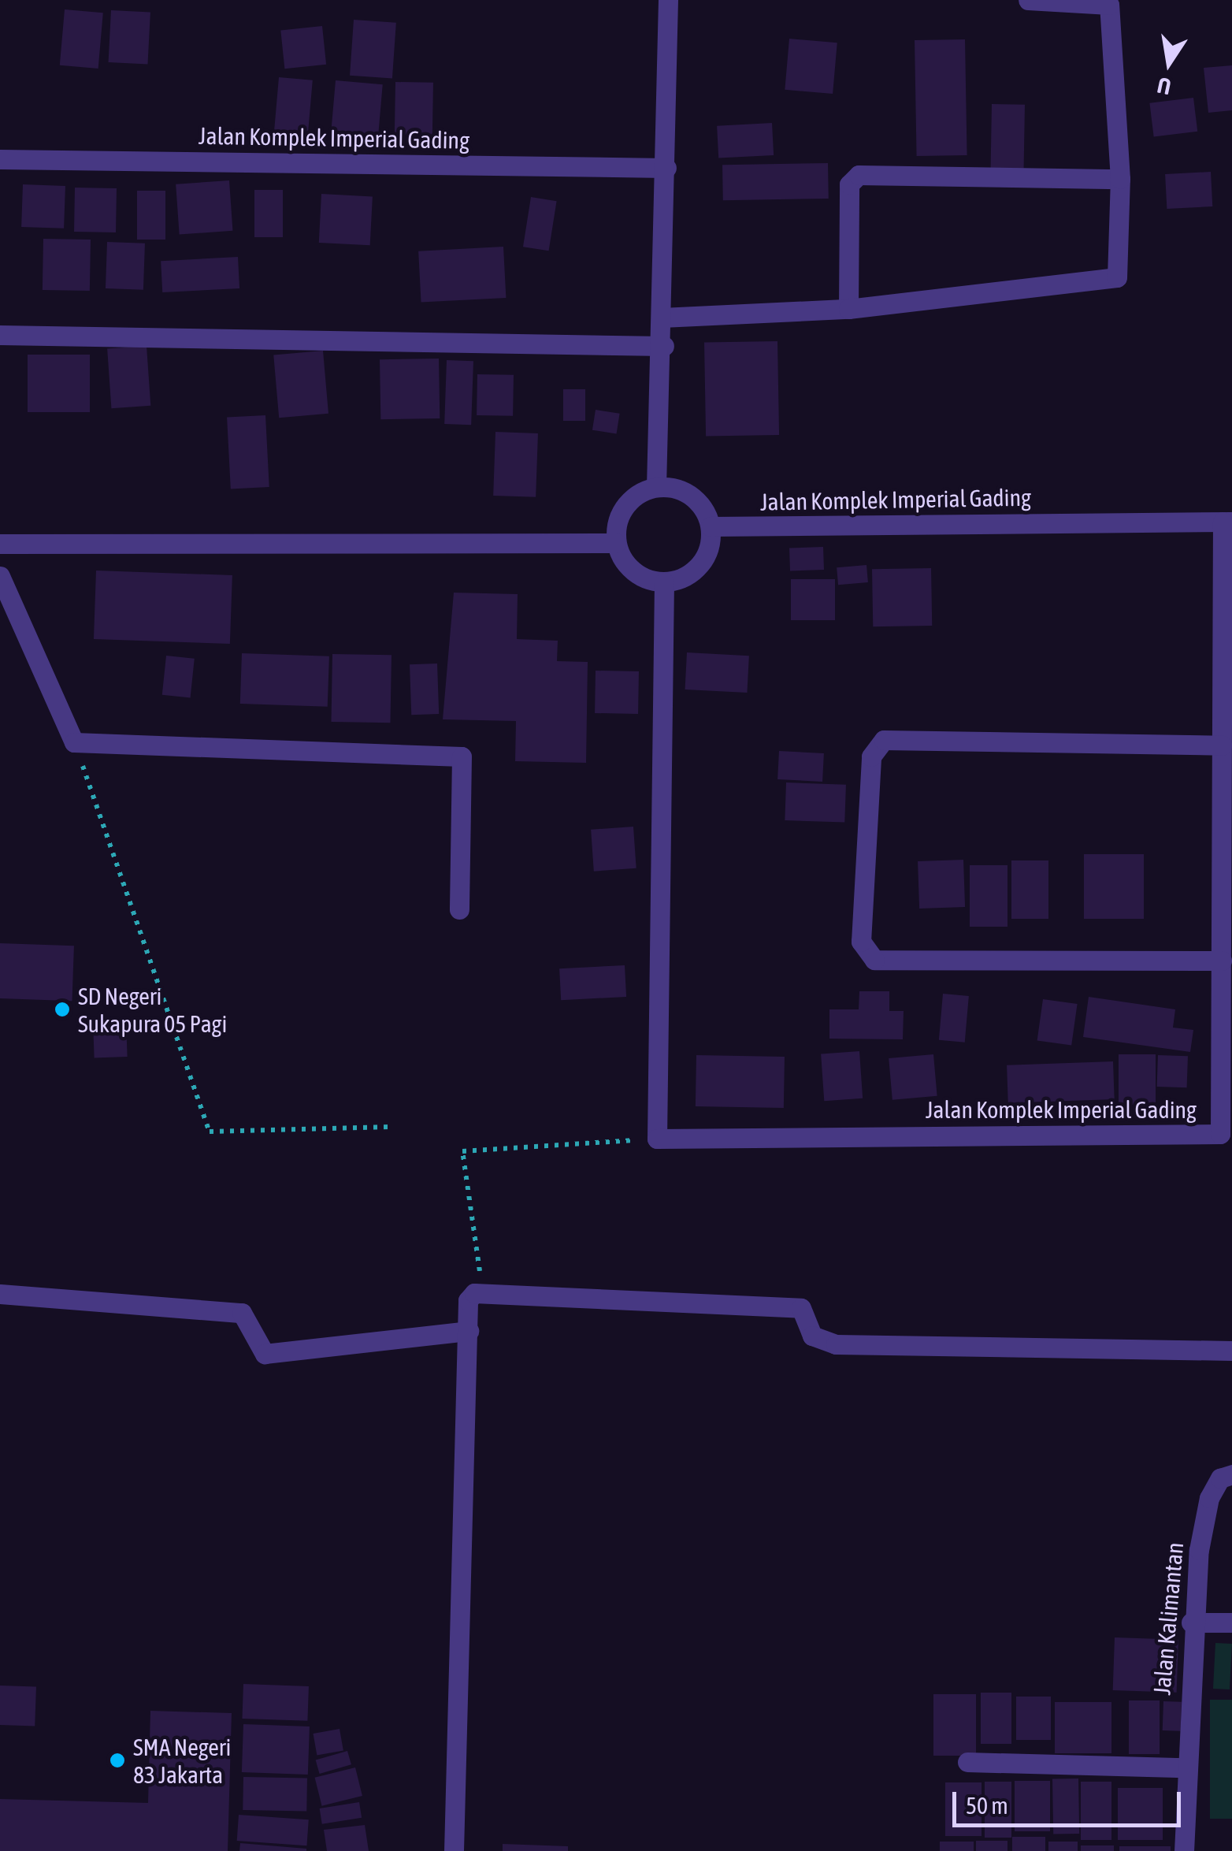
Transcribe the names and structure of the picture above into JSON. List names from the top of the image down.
{
  "streets": {
    "street": ["Jalan Komplek Imperial Gading", "Jalan Kalimantan"]
  },
  "places": ["SD Negeri Sukapura 05 Pagi", "SMA Negeri 83 Jakarta"],
  "scale_bar": "50 m",
  "north": "bottom"
}
